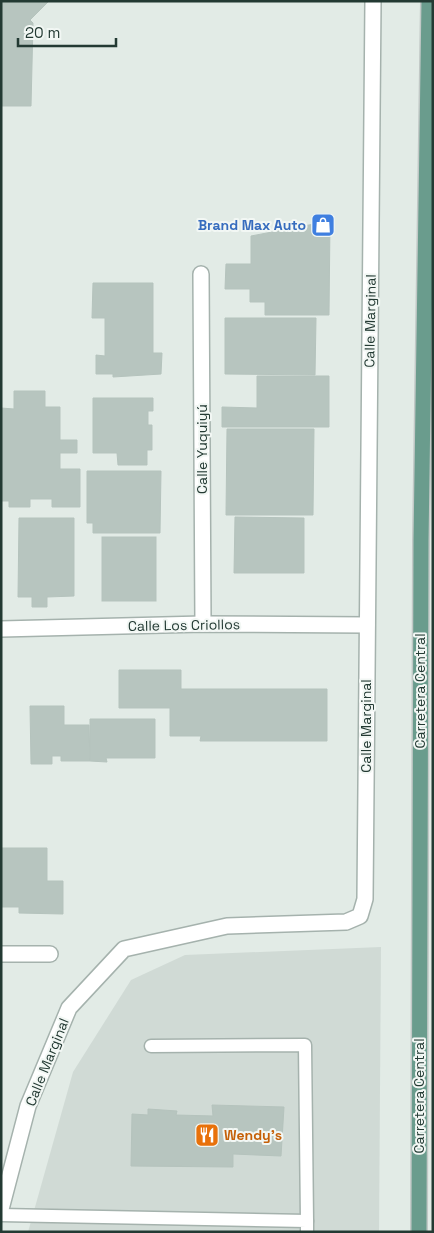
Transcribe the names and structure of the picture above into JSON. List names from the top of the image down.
{
  "streets": {
    "main road": ["Carretera Central"],
    "street": ["Calle Marginal", "Calle Yuquiyú", "Calle Los Criollos"]
  },
  "crossings": [
    ["Calle Marginal", "Calle Los Criollos"],
    ["Calle Yuquiyú", "Calle Los Criollos"]
  ],
  "places": {
    "shop": ["Brand Max Auto"],
    "restaurant": ["Wendy's"]
  },
  "scale_bar": "20 m"
}
